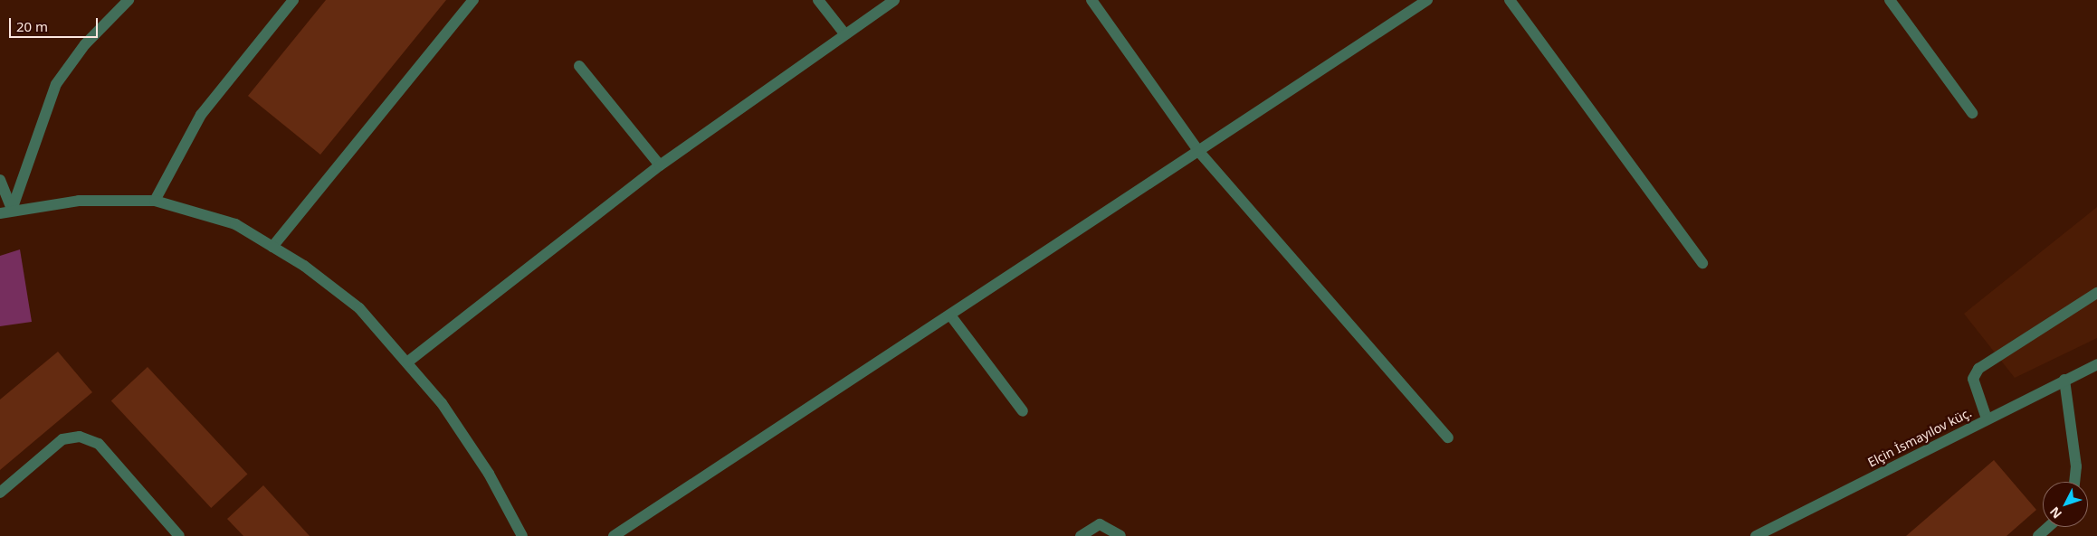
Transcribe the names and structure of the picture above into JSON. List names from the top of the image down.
{
  "streets": {
    "street": ["Elçin İsmayılov küç."]
  },
  "scale_bar": "20 m",
  "north": "bottom left"
}
